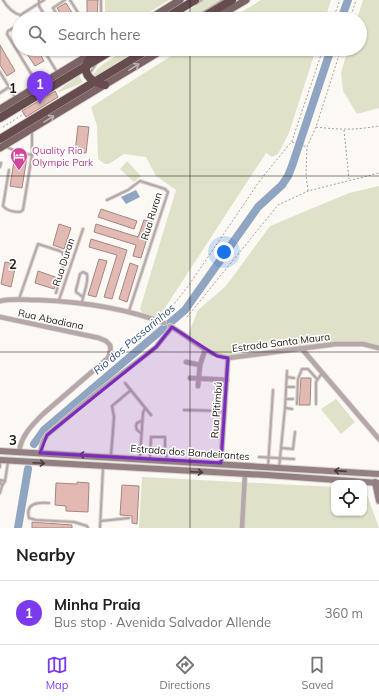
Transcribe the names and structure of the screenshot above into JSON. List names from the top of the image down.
{
  "streets": {
    "main road": ["Estrada dos Bandeirantes"],
    "street": ["Rua Abadiana", "Estrada Santa Maura", "Rua Pitimbú"],
    "lane": ["Rua Ruran", "Rua Duran"]
  },
  "crossings": [
    ["Rua Abadiana", "Estrada dos Bandeirantes"],
    ["Estrada Santa Maura", "Rua Pitimbú"],
    ["Estrada Santa Maura", "Estrada dos Bandeirantes"],
    ["Rua Pitimbú", "Estrada dos Bandeirantes"]
  ],
  "water": ["Rio dos Passarinhos"],
  "places": {
    "hotel": ["Quality Rio Olympic Park"]
  },
  "page": {
    "search": "Search here",
    "pins": "1",
    "heading": "Nearby",
    "list": [
      {
        "mark": "1",
        "name": "Minha Praia",
        "note": "Bus stop · Avenida Salvador Allende",
        "value": "360 m"
      }
    ],
    "nav": ["Map", "Directions", "Saved"]
  },
  "grid": {
    "rows": ["1", "2", "3"]
  }
}
